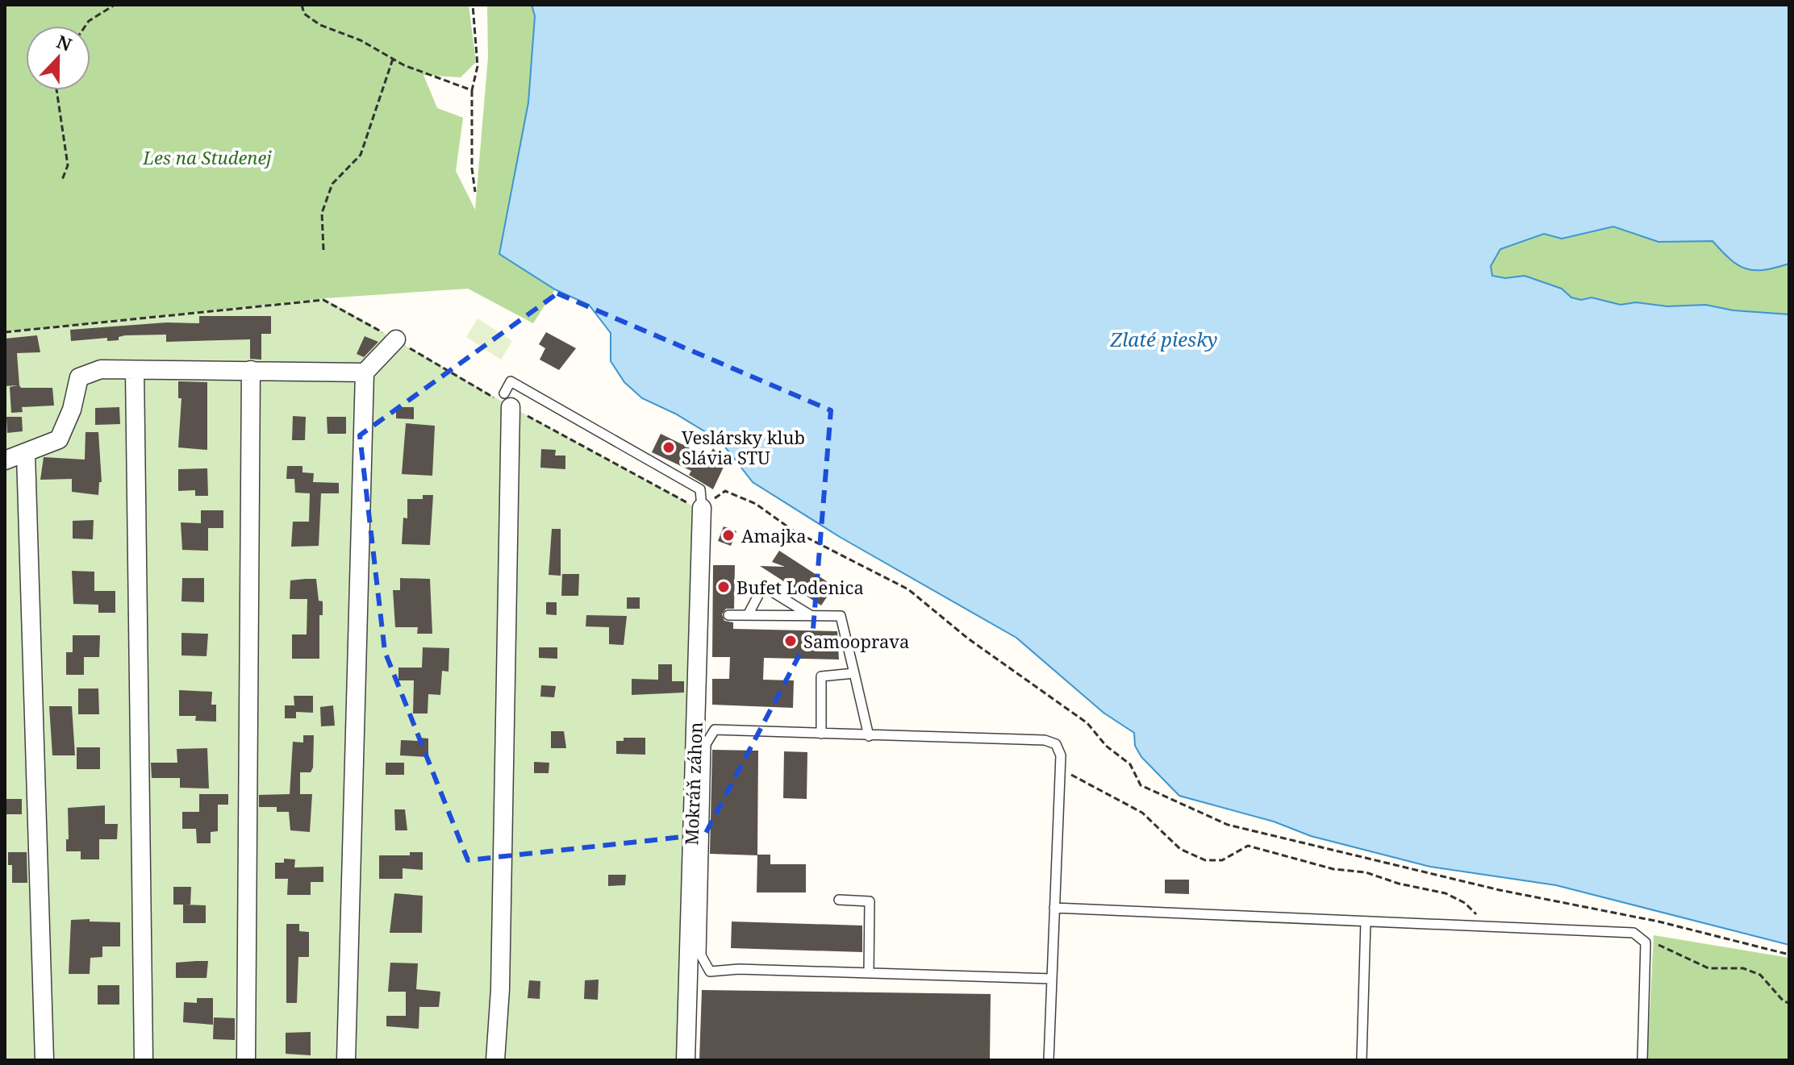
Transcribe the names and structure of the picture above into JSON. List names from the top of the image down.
{
  "streets": {
    "street": ["Mokráň záhon"]
  },
  "water": ["Zlaté piesky"],
  "parks": ["Les na Studenej"],
  "places": [
    "Veslársky klub Slávia STU",
    "Amajka",
    "Bufet Lodenica",
    "Samooprava"
  ],
  "north": "top"
}
